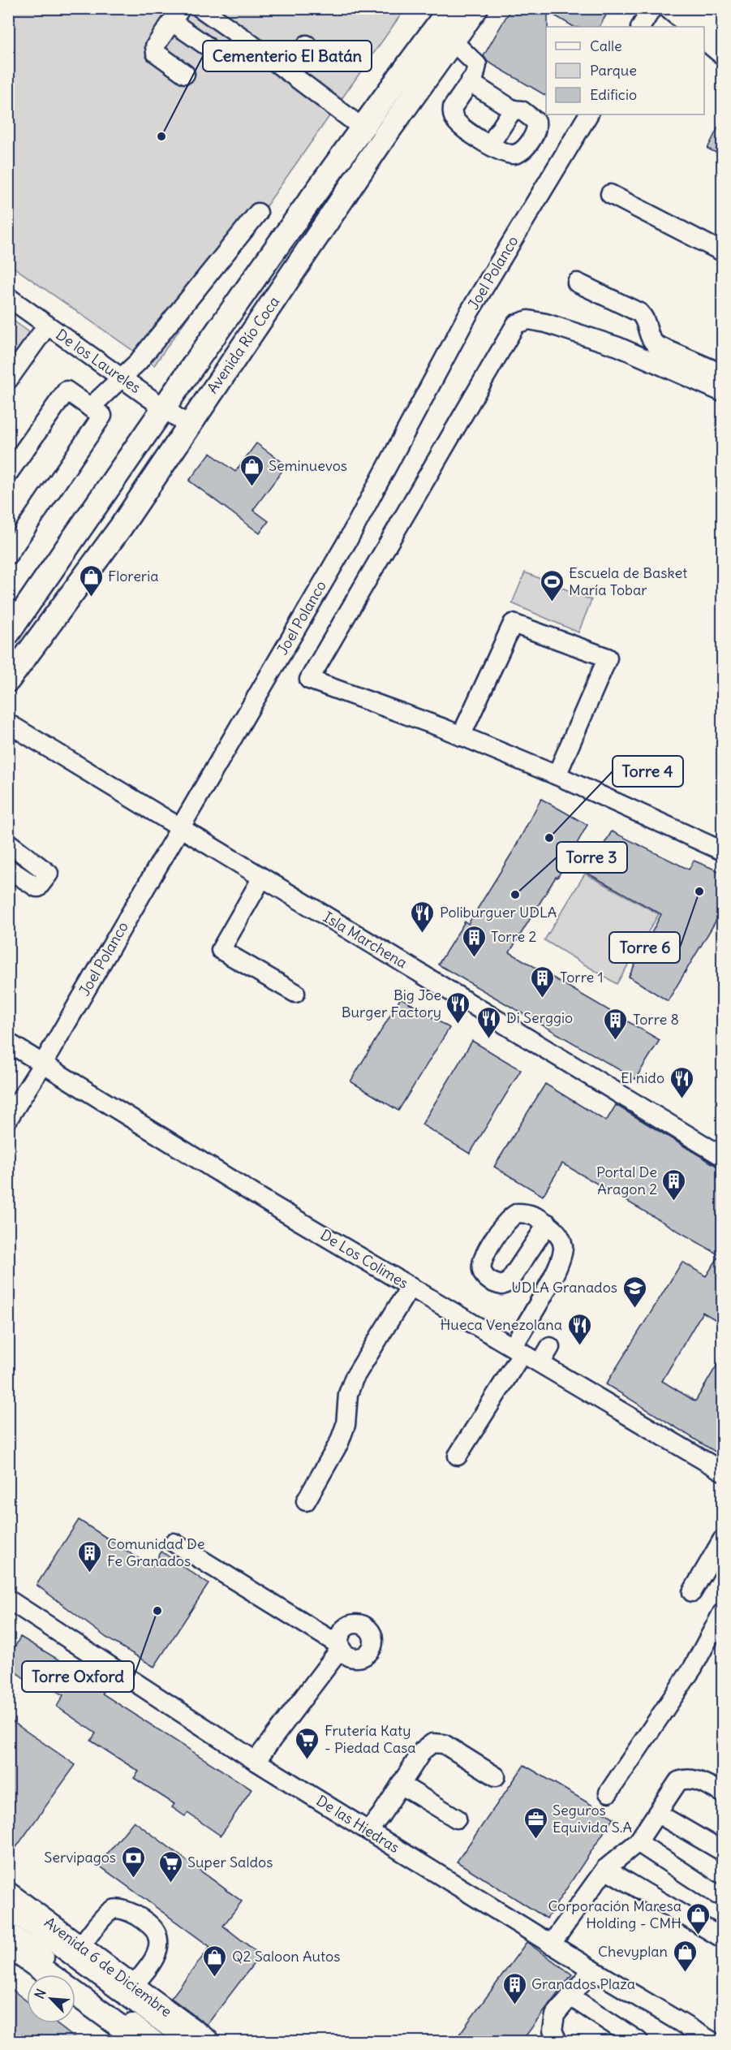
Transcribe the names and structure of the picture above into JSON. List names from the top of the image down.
{
  "streets": {
    "main road": ["Avenida Río Coca", "Avenida 6 de Diciembre"],
    "street": [
      "Joel Polanco",
      "De los Laureles",
      "Isla Marchena",
      "De Los Colimes",
      "De las Hiedras"
    ]
  },
  "crossings": [
    ["Joel Polanco", "Isla Marchena"],
    ["Joel Polanco", "De Los Colimes"],
    ["Avenida Río Coca", "De los Laureles"]
  ],
  "places": {
    "other": [
      "Cementerio El Batán",
      "Torre 4",
      "Torre 6",
      "Torre 3",
      "Torre Oxford"
    ],
    "shop": [
      "Seminuevos",
      "Floreria",
      "Corporación Maresa Holding - CMH",
      "Chevyplan",
      "Q2 Saloon Autos"
    ],
    "sports": ["Escuela de Basket María Tobar"],
    "restaurant": [
      "Poliburguer UDLA",
      "Big Joe Burger Factory",
      "Di Serggio",
      "El nido",
      "Hueca Venezolana"
    ],
    "building": [
      "Torre 2",
      "Torre 1",
      "Torre 8",
      "Portal De Aragon 2",
      "Comunidad De Fe Granados",
      "Granados Plaza"
    ],
    "school or university": ["UDLA Granados"],
    "supermarket": ["Frutería Katy - Piedad Casa", "Super Saldos"],
    "office": ["Seguros Equivida S.A"],
    "bank": ["Servipagos"]
  },
  "legend": ["Calle", "Parque", "Edificio"],
  "north": "top left"
}
